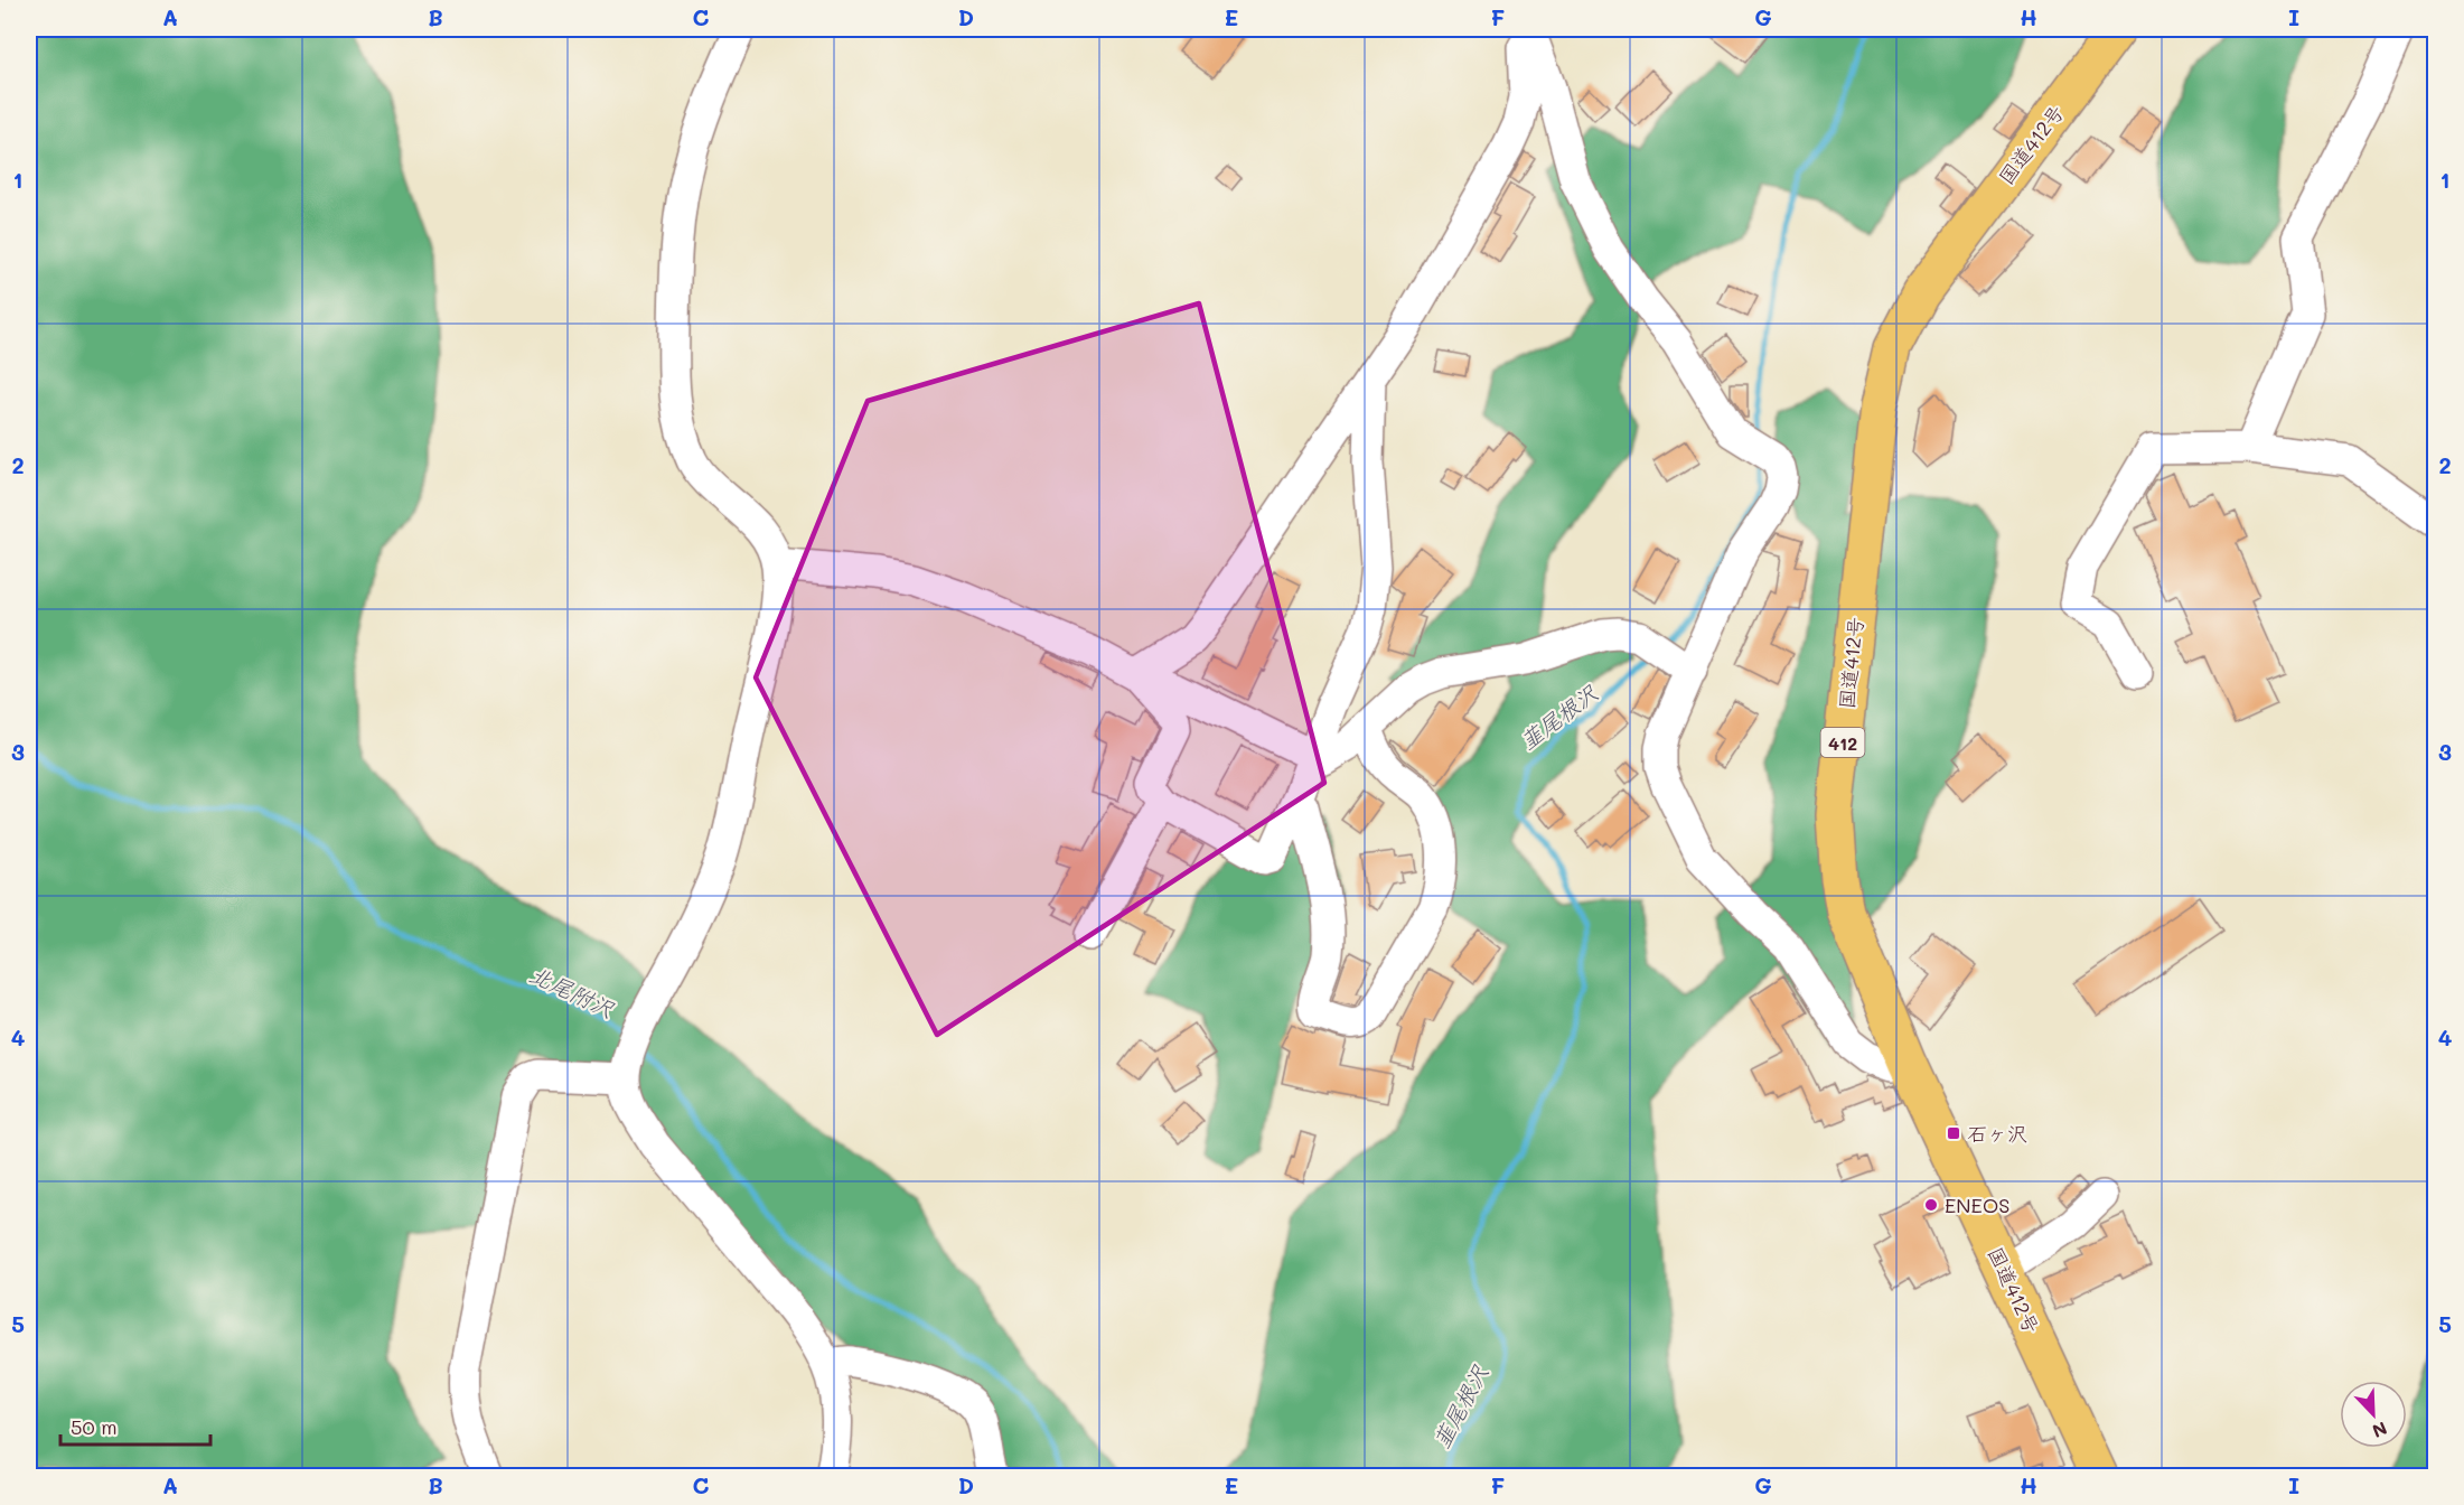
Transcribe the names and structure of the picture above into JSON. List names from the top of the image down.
{
  "streets": {
    "highway": ["国道412号", "412"]
  },
  "water": ["韮尾根沢", "北尾附沢"],
  "places": {
    "transit": ["石ヶ沢"],
    "other": ["ENEOS"]
  },
  "scale_bar": "50 m",
  "north": "bottom right",
  "grid": {
    "columns": [
      "A",
      "B",
      "C",
      "D",
      "E",
      "F",
      "G",
      "H",
      "I"
    ],
    "rows": [
      "1",
      "2",
      "3",
      "4",
      "5"
    ]
  }
}
